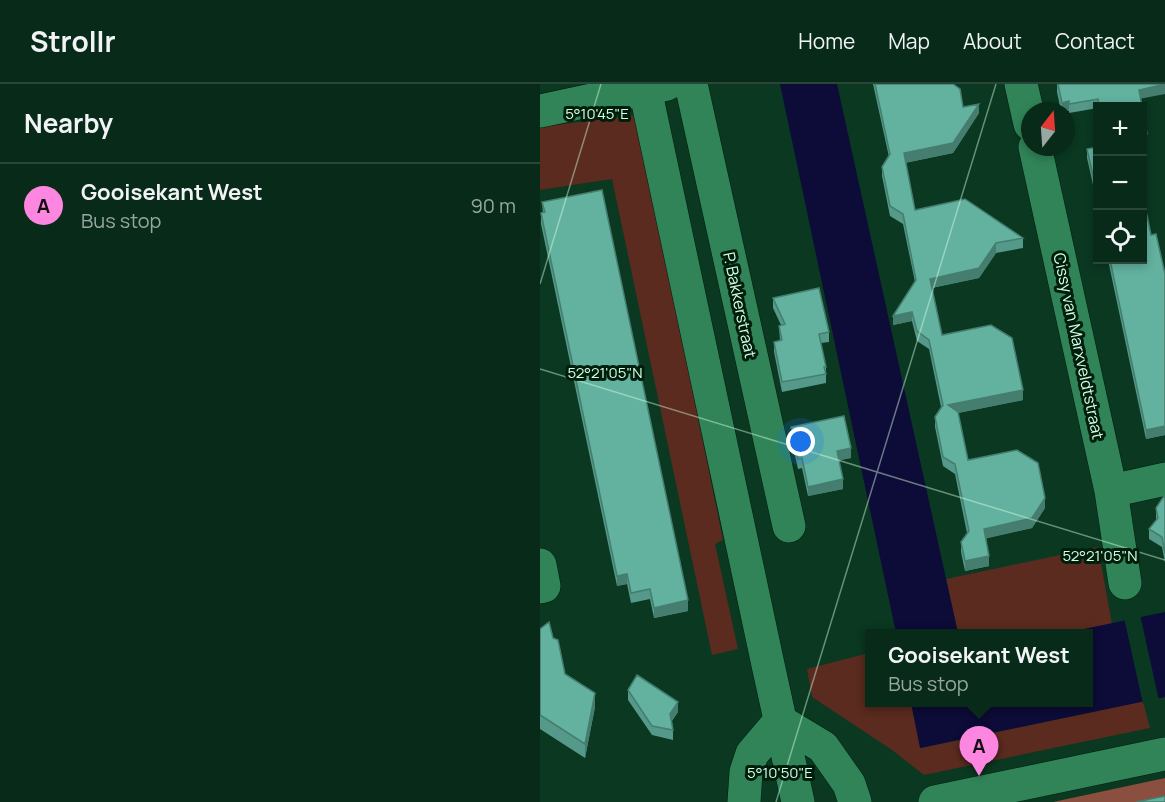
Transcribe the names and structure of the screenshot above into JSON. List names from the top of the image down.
{
  "streets": {
    "street": ["P. Bakkerstraat", "Cissy van Marxveldtstraat"]
  },
  "north": "top",
  "page": {
    "header": "Strollr",
    "nav": [
      "Home",
      "Map",
      "About",
      "Contact"
    ],
    "heading": "Nearby",
    "map_buttons": ["+", "−"],
    "list": [
      {
        "mark": "A",
        "name": "Gooisekant West",
        "note": "Bus stop",
        "value": "90 m"
      }
    ],
    "popup": ["Gooisekant West", "Bus stop"],
    "pins": "A"
  },
  "coordinates": ["5°10'45\"E", "52°21'05\"N", "5°10'50\"E"]
}
